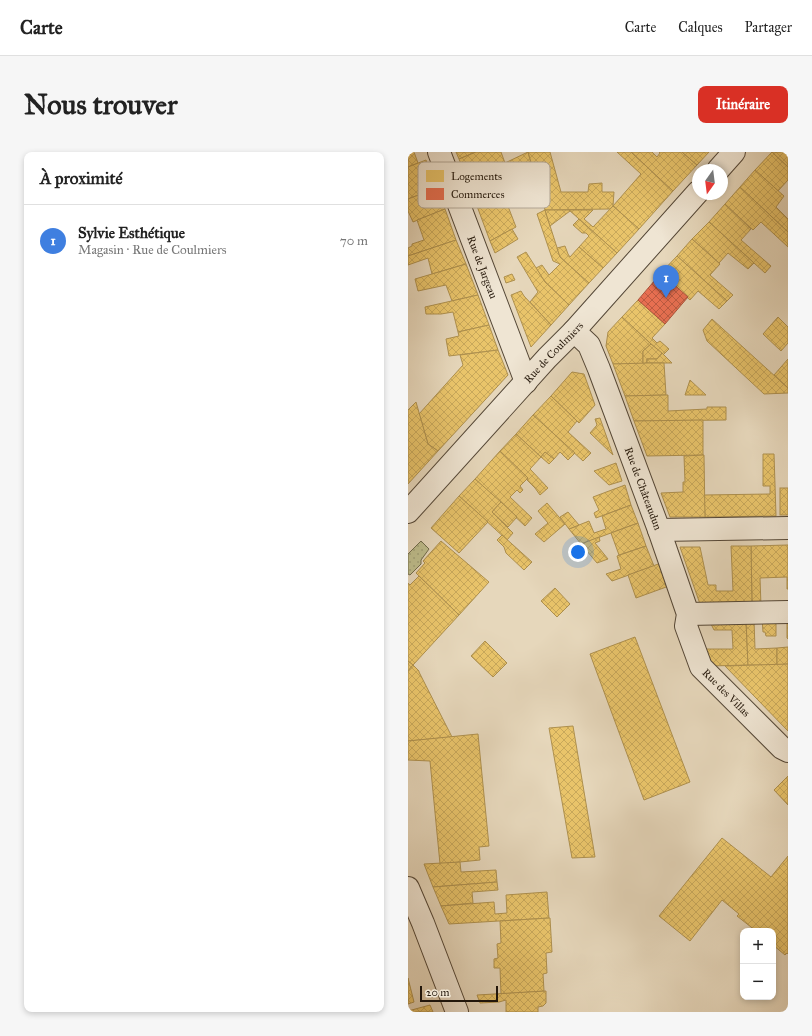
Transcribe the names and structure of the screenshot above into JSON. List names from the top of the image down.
{
  "streets": {
    "street": [
      "Rue de Jargeau",
      "Rue de Coulmiers",
      "Rue de Châteaudun",
      "Rue des Villas"
    ]
  },
  "crossings": [
    ["Rue de Jargeau", "Rue de Coulmiers"],
    ["Rue de Coulmiers", "Rue de Châteaudun"],
    ["Rue de Châteaudun", "Rue des Villas"]
  ],
  "legend": ["Logements", "Commerces"],
  "scale_bar": "20 m",
  "north": "bottom",
  "page": {
    "header": "Carte",
    "nav": ["Carte", "Calques", "Partager"],
    "buttons": "Itinéraire",
    "title": "Nous trouver",
    "heading": "À proximité",
    "list": [
      {
        "mark": "1",
        "name": "Sylvie Esthétique",
        "note": "Magasin · Rue de Coulmiers",
        "value": "70 m"
      }
    ],
    "pins": "1",
    "map_buttons": ["+", "−"],
    "scale": "20 m"
  }
}
